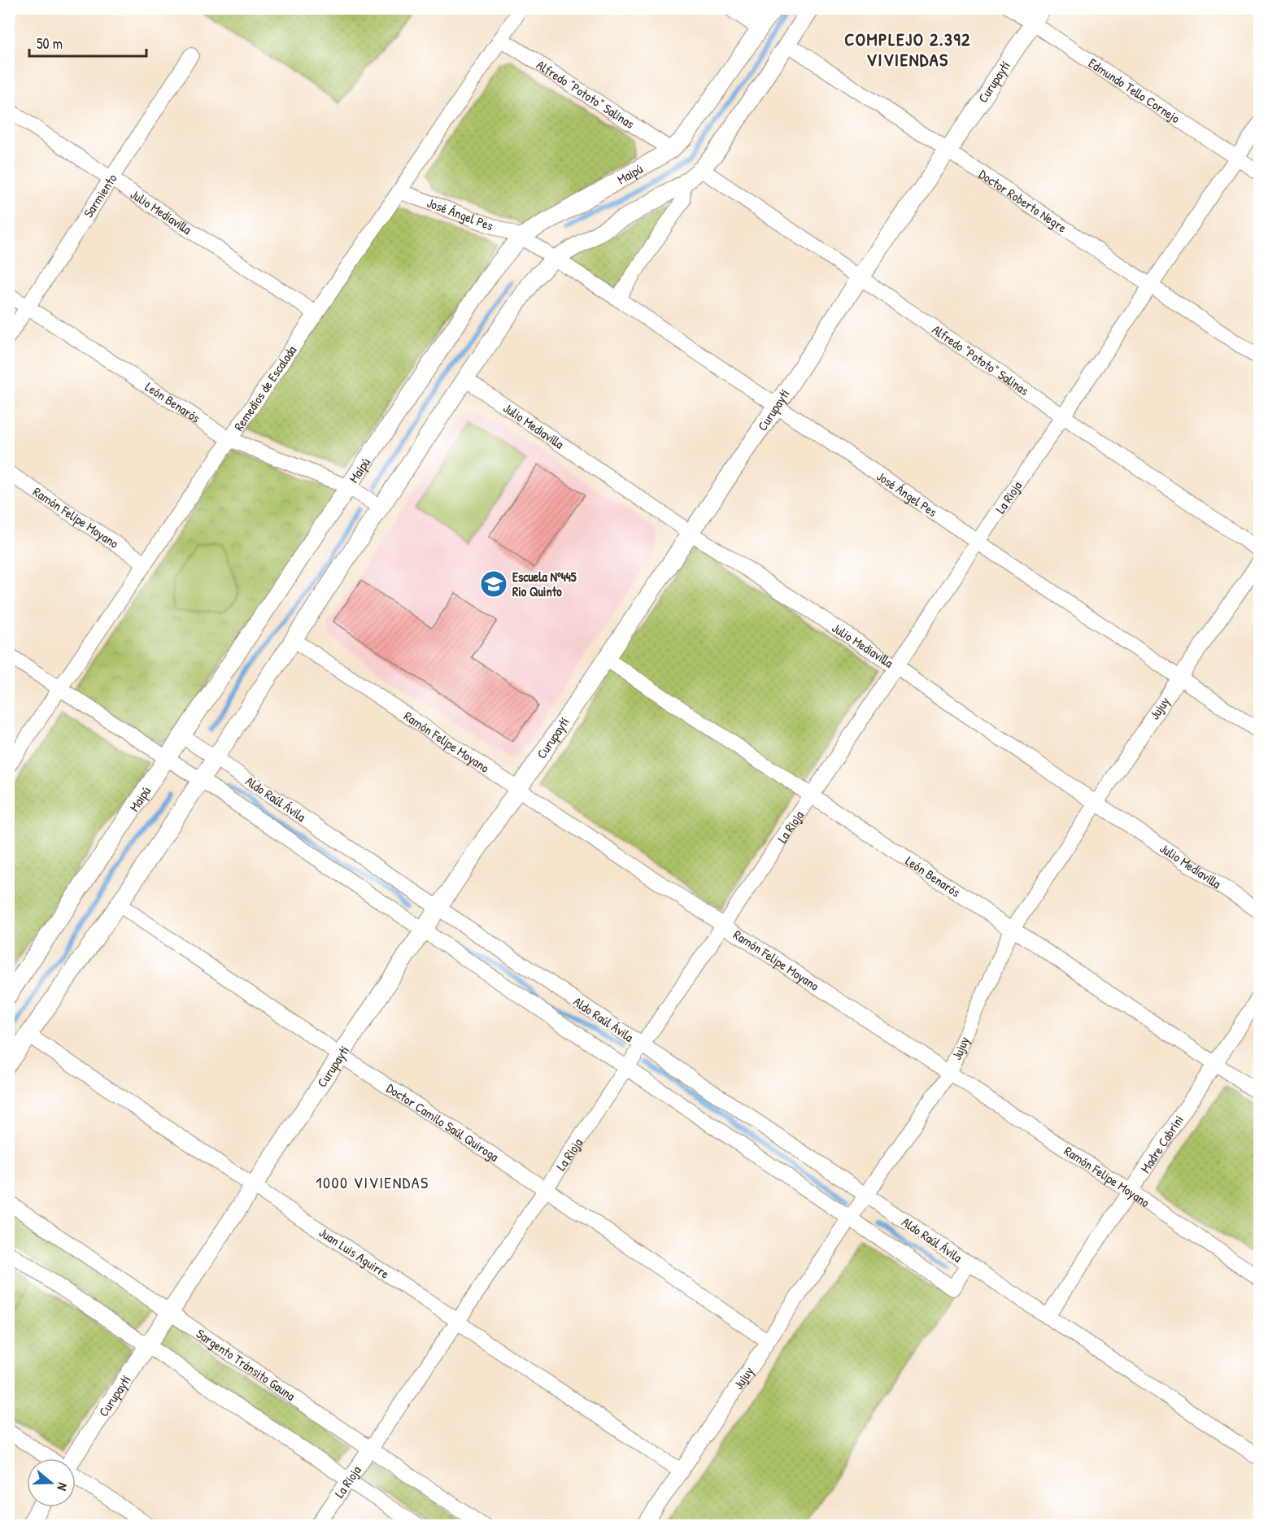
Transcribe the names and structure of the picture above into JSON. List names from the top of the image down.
{
  "streets": {
    "street": [
      "Curupaytí",
      "Edmundo Tello Cornejo",
      "Alfredo \"Pototo\" Salinas",
      "Maipú",
      "Sarmiento",
      "Doctor Roberto Negre",
      "Julio Mediavilla",
      "José Ángel Pes",
      "Remedios de Escalada",
      "León Benarós",
      "La Rioja",
      "Ramón Felipe Moyano",
      "Jujuy",
      "Aldo Raúl Ávila",
      "Doctor Camilo Saúl Quiroga",
      "Madre Cabrini",
      "Juan Luis Aguirre",
      "Sargento Tránsito Gauna"
    ]
  },
  "crossings": [
    ["Curupaytí", "Edmundo Tello Cornejo"],
    ["Curupaytí", "Alfredo \"Pototo\" Salinas"],
    ["Curupaytí", "Doctor Roberto Negre"],
    ["Curupaytí", "Julio Mediavilla"],
    ["Curupaytí", "José Ángel Pes"],
    ["Curupaytí", "León Benarós"],
    ["Curupaytí", "Ramón Felipe Moyano"],
    ["Curupaytí", "Aldo Raúl Ávila"],
    ["Curupaytí", "Doctor Camilo Saúl Quiroga"],
    ["Curupaytí", "Juan Luis Aguirre"],
    ["Curupaytí", "Sargento Tránsito Gauna"],
    ["Edmundo Tello Cornejo", "La Rioja"],
    ["Alfredo \"Pototo\" Salinas", "Maipú"],
    ["Alfredo \"Pototo\" Salinas", "Remedios de Escalada"],
    ["Alfredo \"Pototo\" Salinas", "La Rioja"],
    ["Maipú", "José Ángel Pes"],
    ["Maipú", "León Benarós"],
    ["Maipú", "Aldo Raúl Ávila"],
    ["Sarmiento", "Julio Mediavilla"],
    ["Sarmiento", "León Benarós"],
    ["Doctor Roberto Negre", "La Rioja"],
    ["Julio Mediavilla", "Remedios de Escalada"],
    ["Julio Mediavilla", "La Rioja"],
    ["Julio Mediavilla", "Jujuy"],
    ["José Ángel Pes", "Remedios de Escalada"],
    ["José Ángel Pes", "La Rioja"],
    ["José Ángel Pes", "Jujuy"],
    ["Remedios de Escalada", "León Benarós"],
    ["Remedios de Escalada", "Ramón Felipe Moyano"],
    ["León Benarós", "La Rioja"],
    ["León Benarós", "Jujuy"],
    ["León Benarós", "Madre Cabrini"],
    ["La Rioja", "Ramón Felipe Moyano"],
    ["La Rioja", "Aldo Raúl Ávila"],
    ["La Rioja", "Doctor Camilo Saúl Quiroga"],
    ["La Rioja", "Juan Luis Aguirre"],
    ["La Rioja", "Sargento Tránsito Gauna"],
    ["Ramón Felipe Moyano", "Jujuy"],
    ["Ramón Felipe Moyano", "Madre Cabrini"],
    ["Jujuy", "Aldo Raúl Ávila"],
    ["Jujuy", "Doctor Camilo Saúl Quiroga"],
    ["Jujuy", "Juan Luis Aguirre"]
  ],
  "districts": ["COMPLEJO 2.392 VIVIENDAS", "1000 VIVIENDAS"],
  "places": {
    "school or university": ["Escuela Nº445 Rio Quinto"]
  },
  "scale_bar": "50 m",
  "north": "right"
}
